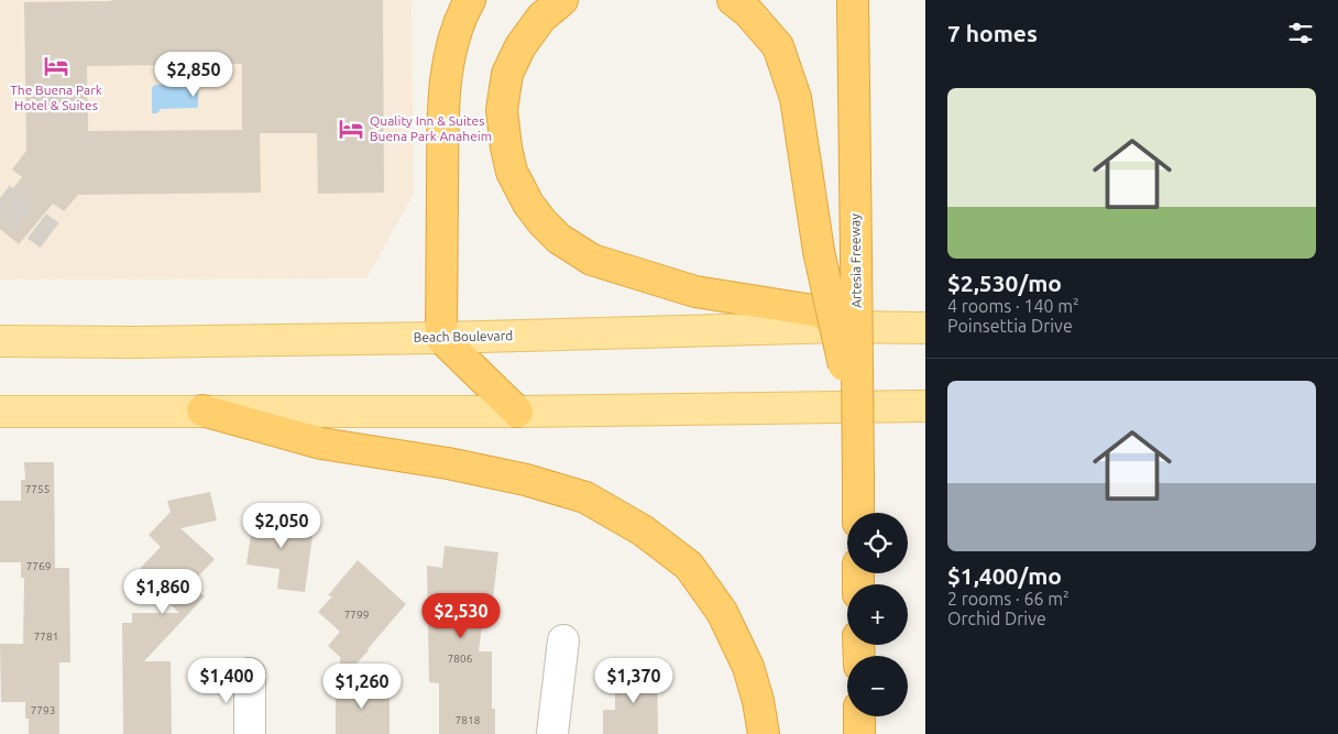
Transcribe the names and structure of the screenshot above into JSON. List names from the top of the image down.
{
  "streets": {
    "highway": ["Artesia Freeway"],
    "main road": ["Beach Boulevard"]
  },
  "places": {
    "hotel": ["The Buena Park Hotel & Suites", "Quality Inn & Suites Buena Park Anaheim"]
  },
  "house_numbers": [
    "7755",
    "7769",
    "7799",
    "7781",
    "7806",
    "7793",
    "7818"
  ],
  "page": {
    "heading": "7 homes",
    "price": [
      "$2,850",
      "$2,050",
      "$1,860",
      "$2,530",
      "$1,400",
      "$1,370",
      "$1,260"
    ],
    "list": [
      {
        "name": "$2,530/mo",
        "note": "4 rooms · 140 m² · Poinsettia Drive"
      },
      {
        "name": "$1,400/mo",
        "note": "2 rooms · 66 m² · Orchid Drive"
      }
    ],
    "map_buttons": ["+", "−"]
  }
}
